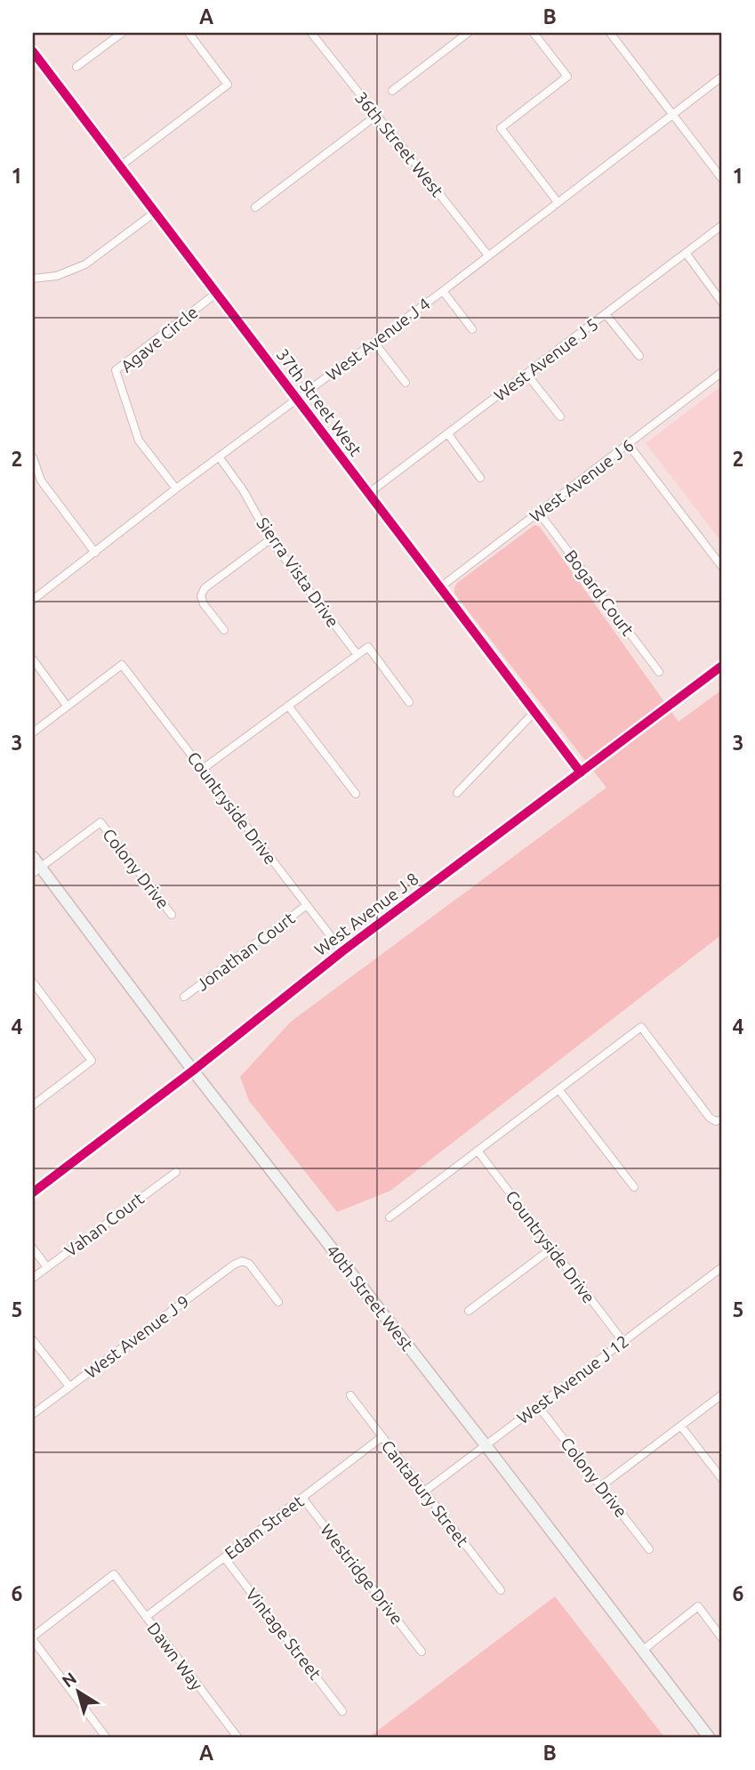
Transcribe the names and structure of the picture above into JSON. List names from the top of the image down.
{
  "streets": {
    "main road": ["40th Street West"],
    "street": [
      "36th Street West",
      "Agave Circle",
      "West Avenue J 4",
      "West Avenue J 5",
      "37th Street West",
      "West Avenue J 6",
      "Sierra Vista Drive",
      "Bogard Court",
      "Countryside Drive",
      "Colony Drive",
      "West Avenue J 8",
      "Jonathan Court",
      "Vahan Court",
      "West Avenue J 9",
      "West Avenue J 12",
      "Cantabury Street",
      "Edam Street",
      "Westridge Drive",
      "Vintage Street",
      "Dawn Way"
    ]
  },
  "crossings": [
    ["36th Street West", "West Avenue J 4"],
    ["Agave Circle", "West Avenue J 4"],
    ["Agave Circle", "37th Street West"],
    ["West Avenue J 4", "37th Street West"],
    ["West Avenue J 4", "Sierra Vista Drive"],
    ["West Avenue J 5", "37th Street West"],
    ["37th Street West", "West Avenue J 6"],
    ["37th Street West", "West Avenue J 8"],
    ["West Avenue J 6", "Bogard Court"],
    ["Countryside Drive", "West Avenue J 8"],
    ["Countryside Drive", "Jonathan Court"],
    ["Countryside Drive", "West Avenue J 12"],
    ["Colony Drive", "40th Street West"],
    ["Colony Drive", "West Avenue J 12"],
    ["West Avenue J 8", "40th Street West"],
    ["40th Street West", "West Avenue J 12"],
    ["West Avenue J 12", "Cantabury Street"],
    ["Cantabury Street", "Edam Street"],
    ["Edam Street", "Westridge Drive"],
    ["Edam Street", "Vintage Street"],
    ["Edam Street", "Dawn Way"]
  ],
  "north": "top left",
  "grid": {
    "columns": ["A", "B"],
    "rows": [
      "1",
      "2",
      "3",
      "4",
      "5",
      "6"
    ]
  }
}
